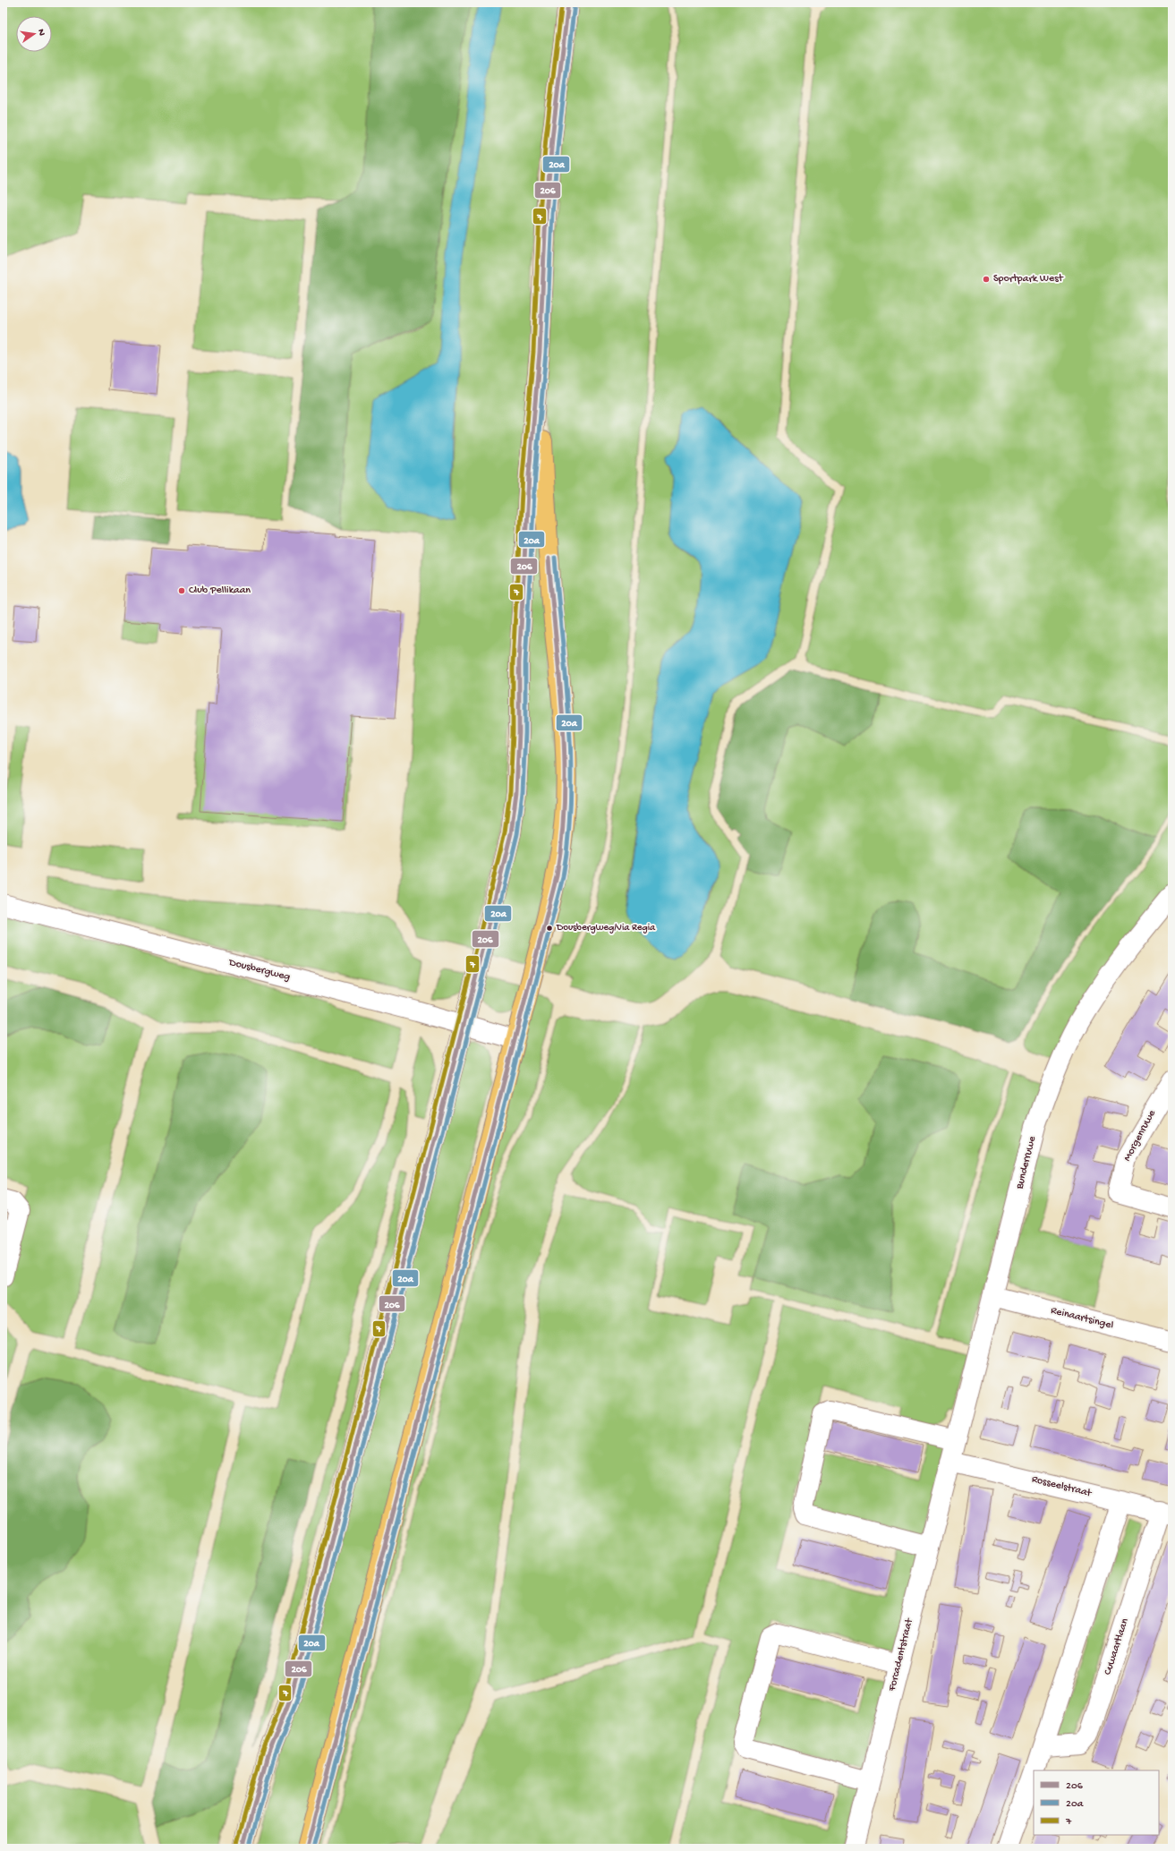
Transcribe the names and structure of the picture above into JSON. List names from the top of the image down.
{
  "streets": {
    "street": [
      "Dousbergweg",
      "Morgenruwe",
      "Bunderruwe",
      "Reinaartsingel",
      "Rosseelstraat",
      "Cuwaartlaan",
      "Forcadentstraat"
    ]
  },
  "crossings": [
    ["Bunderruwe", "Reinaartsingel"],
    ["Bunderruwe", "Rosseelstraat"],
    ["Bunderruwe", "Forcadentstraat"],
    ["Rosseelstraat", "Cuwaartlaan"],
    ["Rosseelstraat", "Forcadentstraat"]
  ],
  "places": ["Sportpark West", "Club Pellikaan", "Dousbergweg/Via Regia"],
  "lines": ["transit line 206", "transit line 7", "transit line 20a"],
  "legend": ["206", "20a", "7"],
  "north": "right"
}
